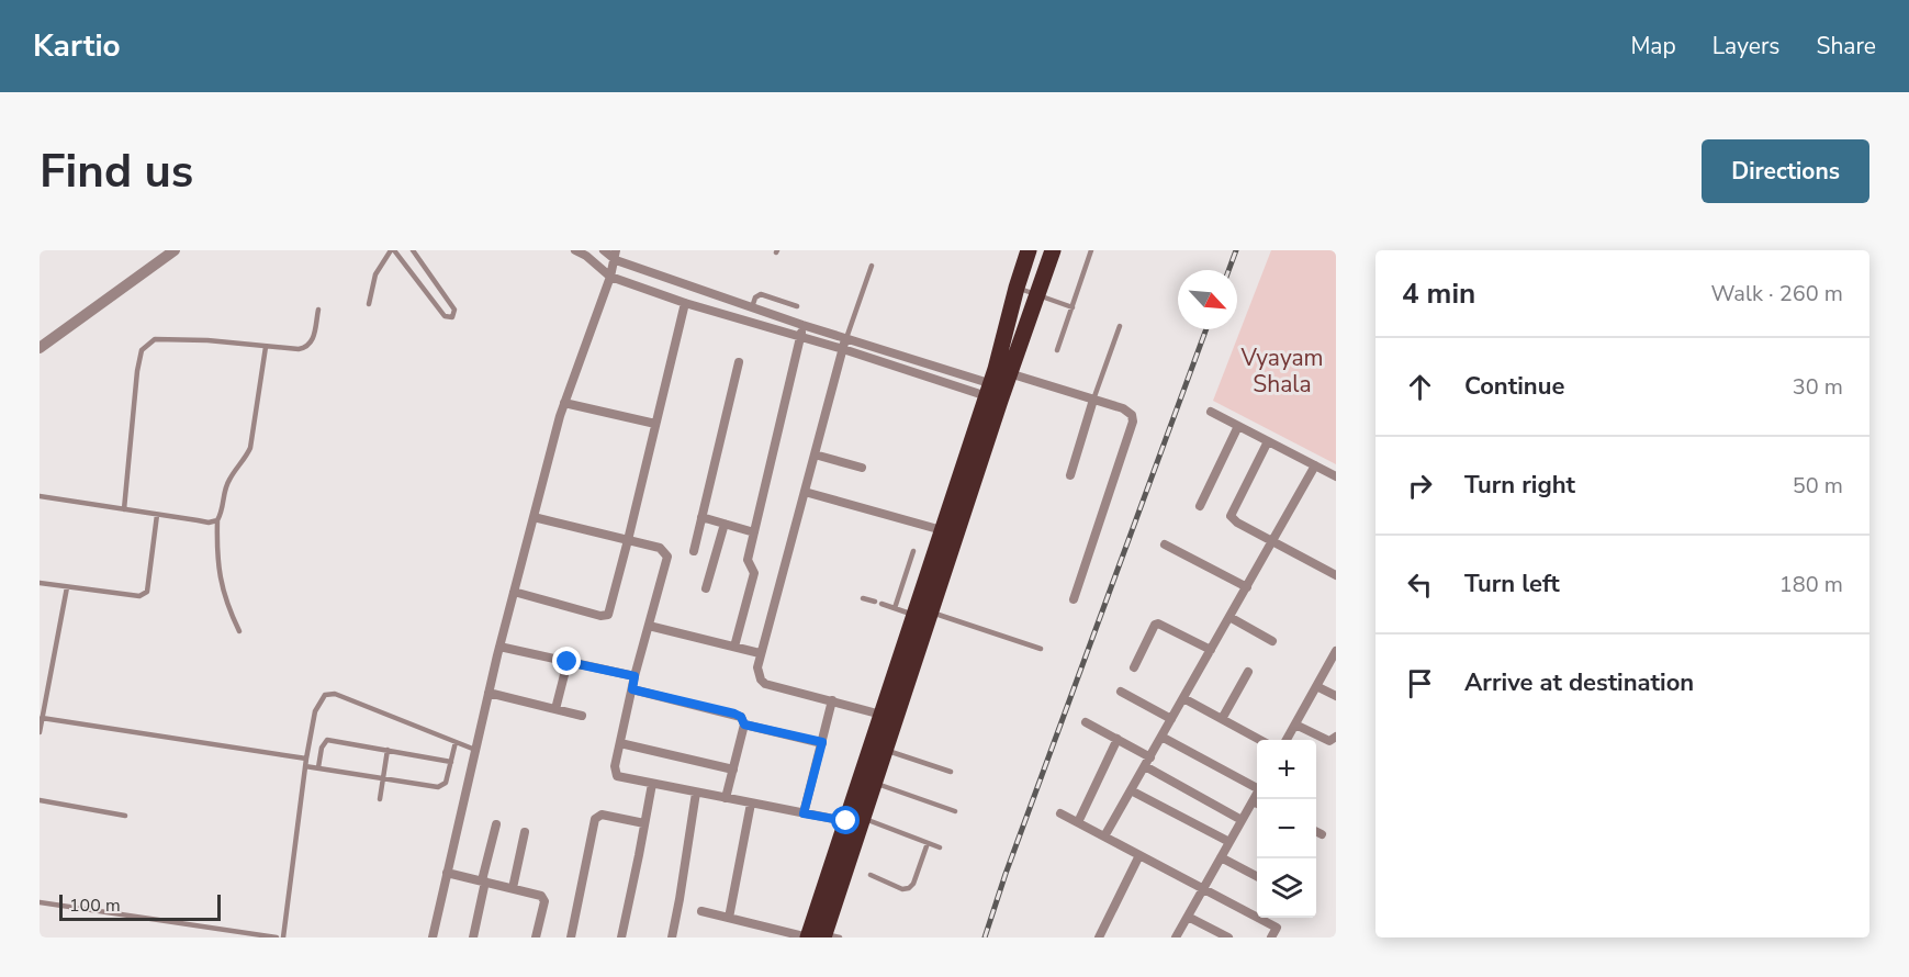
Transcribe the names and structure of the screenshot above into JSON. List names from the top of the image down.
{
  "parks": ["Vyayam Shala"],
  "scale_bar": "100 m",
  "north": "bottom right",
  "page": {
    "header": "Kartio",
    "nav": ["Map", "Layers", "Share"],
    "buttons": "Directions",
    "title": "Find us",
    "heading": ["4 min", "Walk · 260 m"],
    "list": [
      ["Continue", "30 m"],
      ["Turn right", "50 m"],
      ["Turn left", "180 m"],
      "Arrive at destination"
    ],
    "map_buttons": ["+", "−"],
    "scale": "100 m"
  }
}
